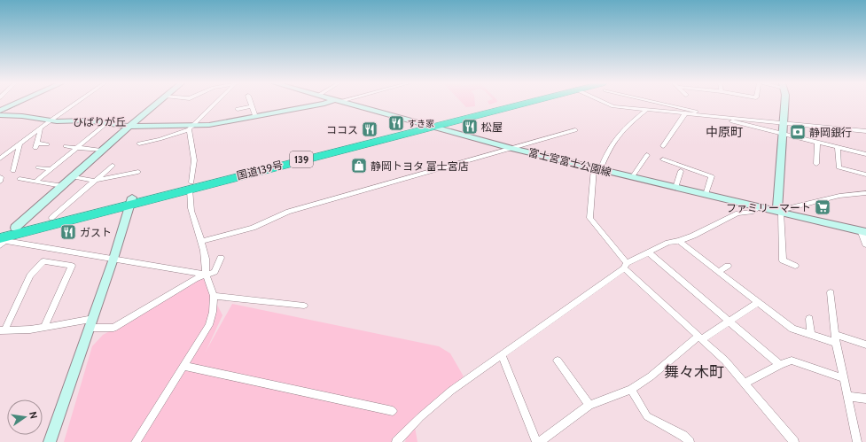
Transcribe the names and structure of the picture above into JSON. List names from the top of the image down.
{
  "streets": {
    "highway": ["139", "国道139号"],
    "street": ["富士宮富士公園線"]
  },
  "crossings": [
    ["富士宮富士公園線", "国道139号"]
  ],
  "districts": ["ひばりが丘", "中原町", "舞々木町"],
  "places": {
    "restaurant": [
      "すき家",
      "松屋",
      "ココス",
      "ガスト"
    ],
    "bank": ["静岡銀行"],
    "shop": ["静岡トヨタ 富士宮店"],
    "supermarket": ["ファミリーマート"]
  },
  "north": "right"
}
